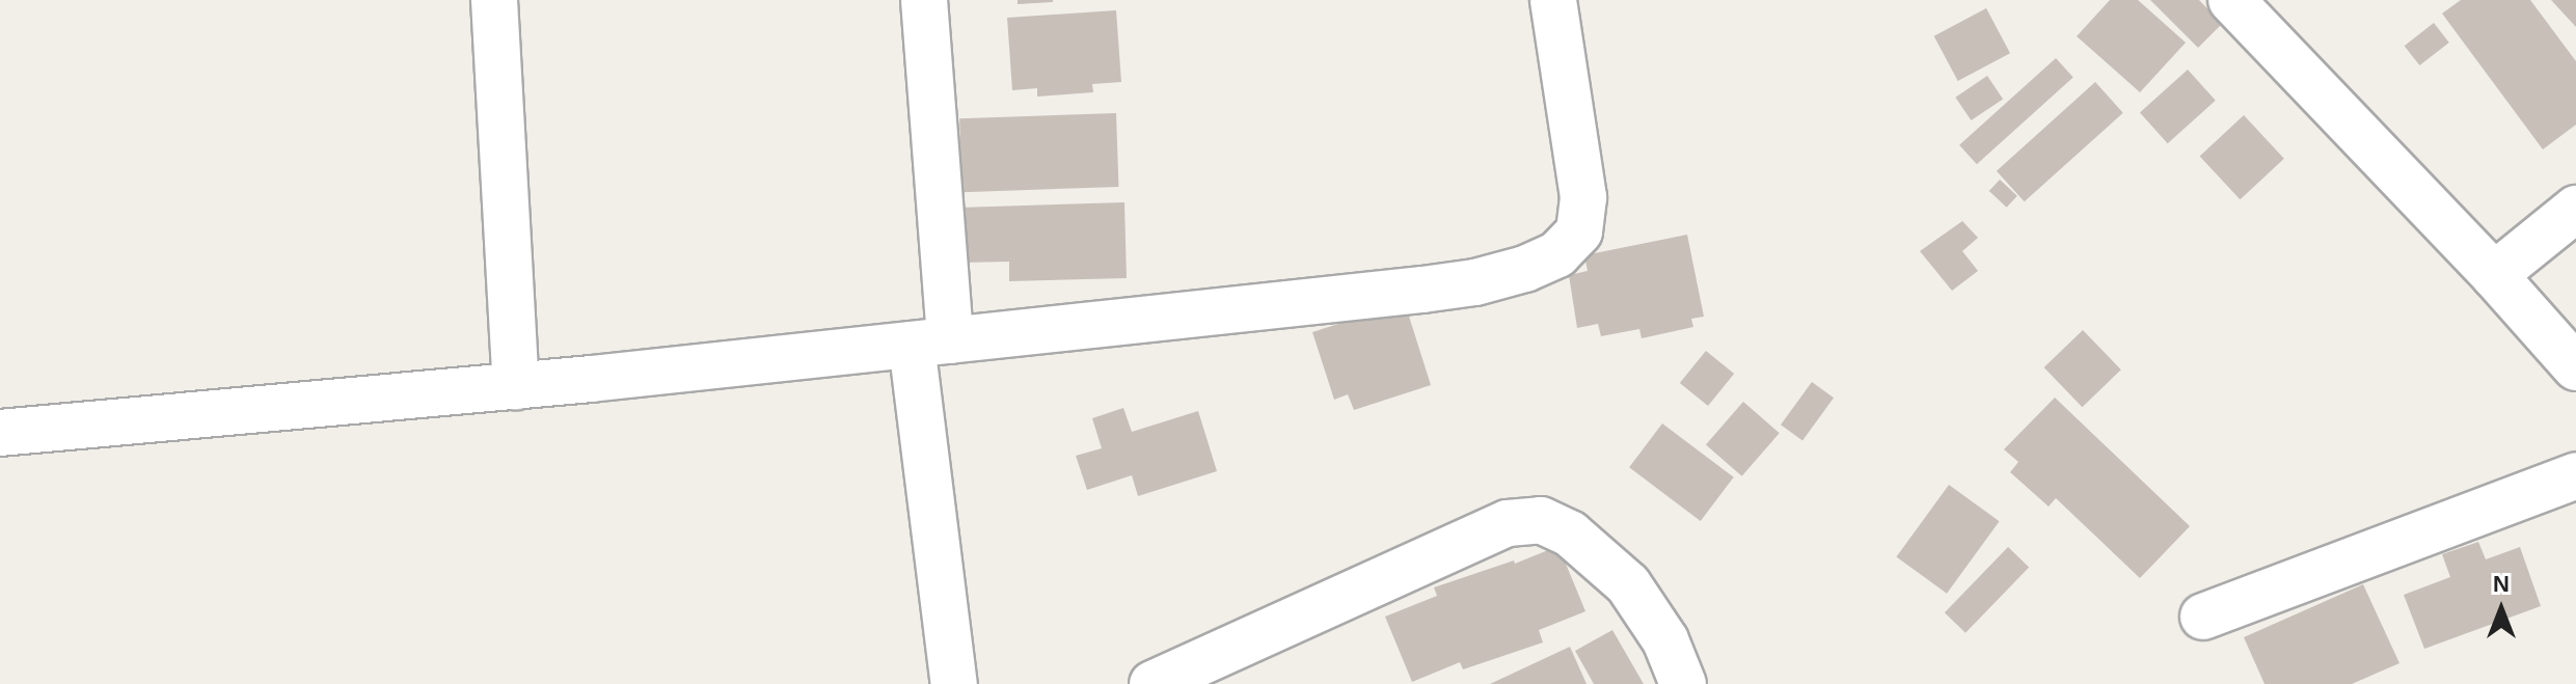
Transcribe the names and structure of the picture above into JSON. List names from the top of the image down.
{
  "north": "top"
}
